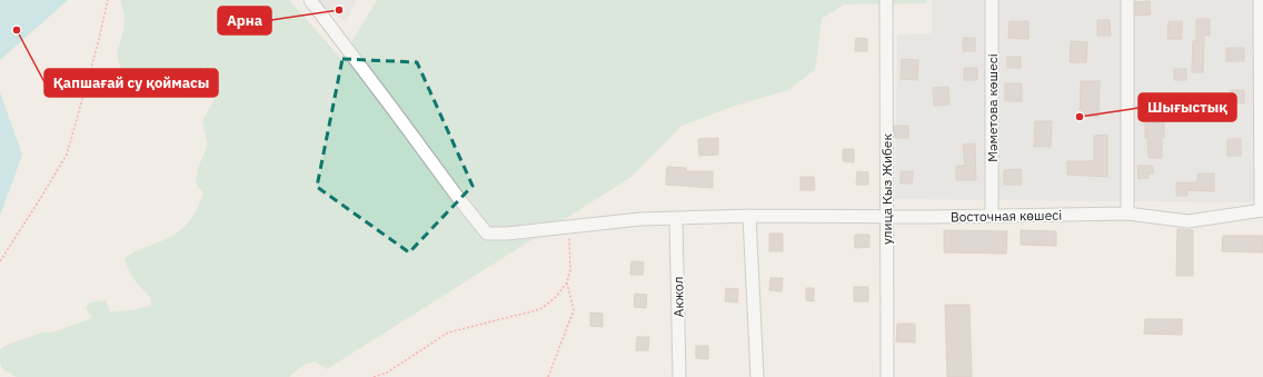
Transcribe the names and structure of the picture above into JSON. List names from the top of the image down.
{
  "streets": {
    "street": [
      "Мәметова көшесі",
      "улица Кыз Жибек",
      "Восточная көшесі",
      "Акжол"
    ]
  },
  "crossings": [
    ["Мәметова көшесі", "Восточная көшесі"],
    ["улица Кыз Жибек", "Восточная көшесі"],
    ["Восточная көшесі", "Акжол"]
  ],
  "places": ["Арна", "Қапшағай су қоймасы", "Шығыстық"]
}
